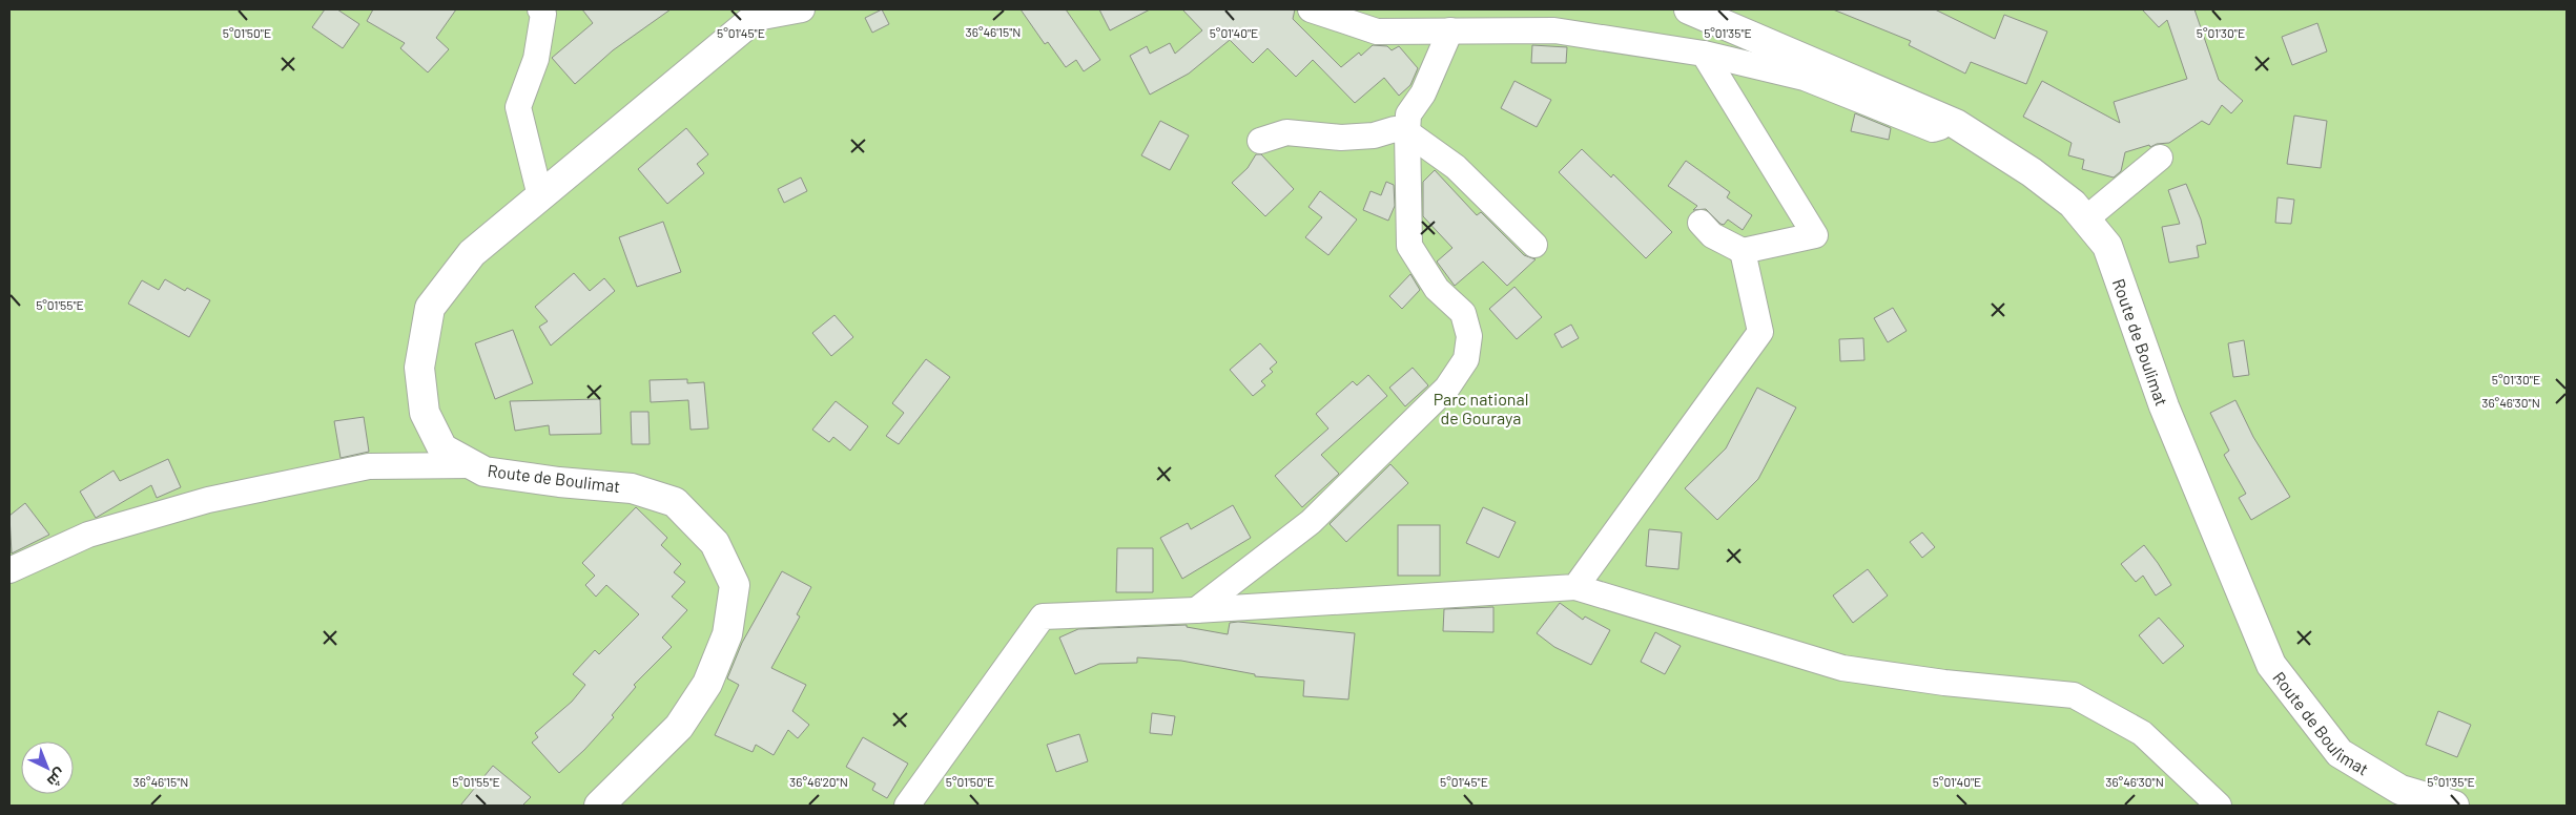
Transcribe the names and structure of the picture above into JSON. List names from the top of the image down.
{
  "streets": {
    "main road": ["Route de Boulimat"]
  },
  "parks": ["Parc national de Gouraya"],
  "north": "bottom right",
  "coordinates": [
    "36°46'15\"N",
    "5°01'50\"E",
    "5°01'45\"E",
    "5°01'40\"E",
    "5°01'35\"E",
    "5°01'30\"E",
    "5°01'55\"E",
    "36°46'30\"N",
    "36°46'20\"N"
  ]
}
